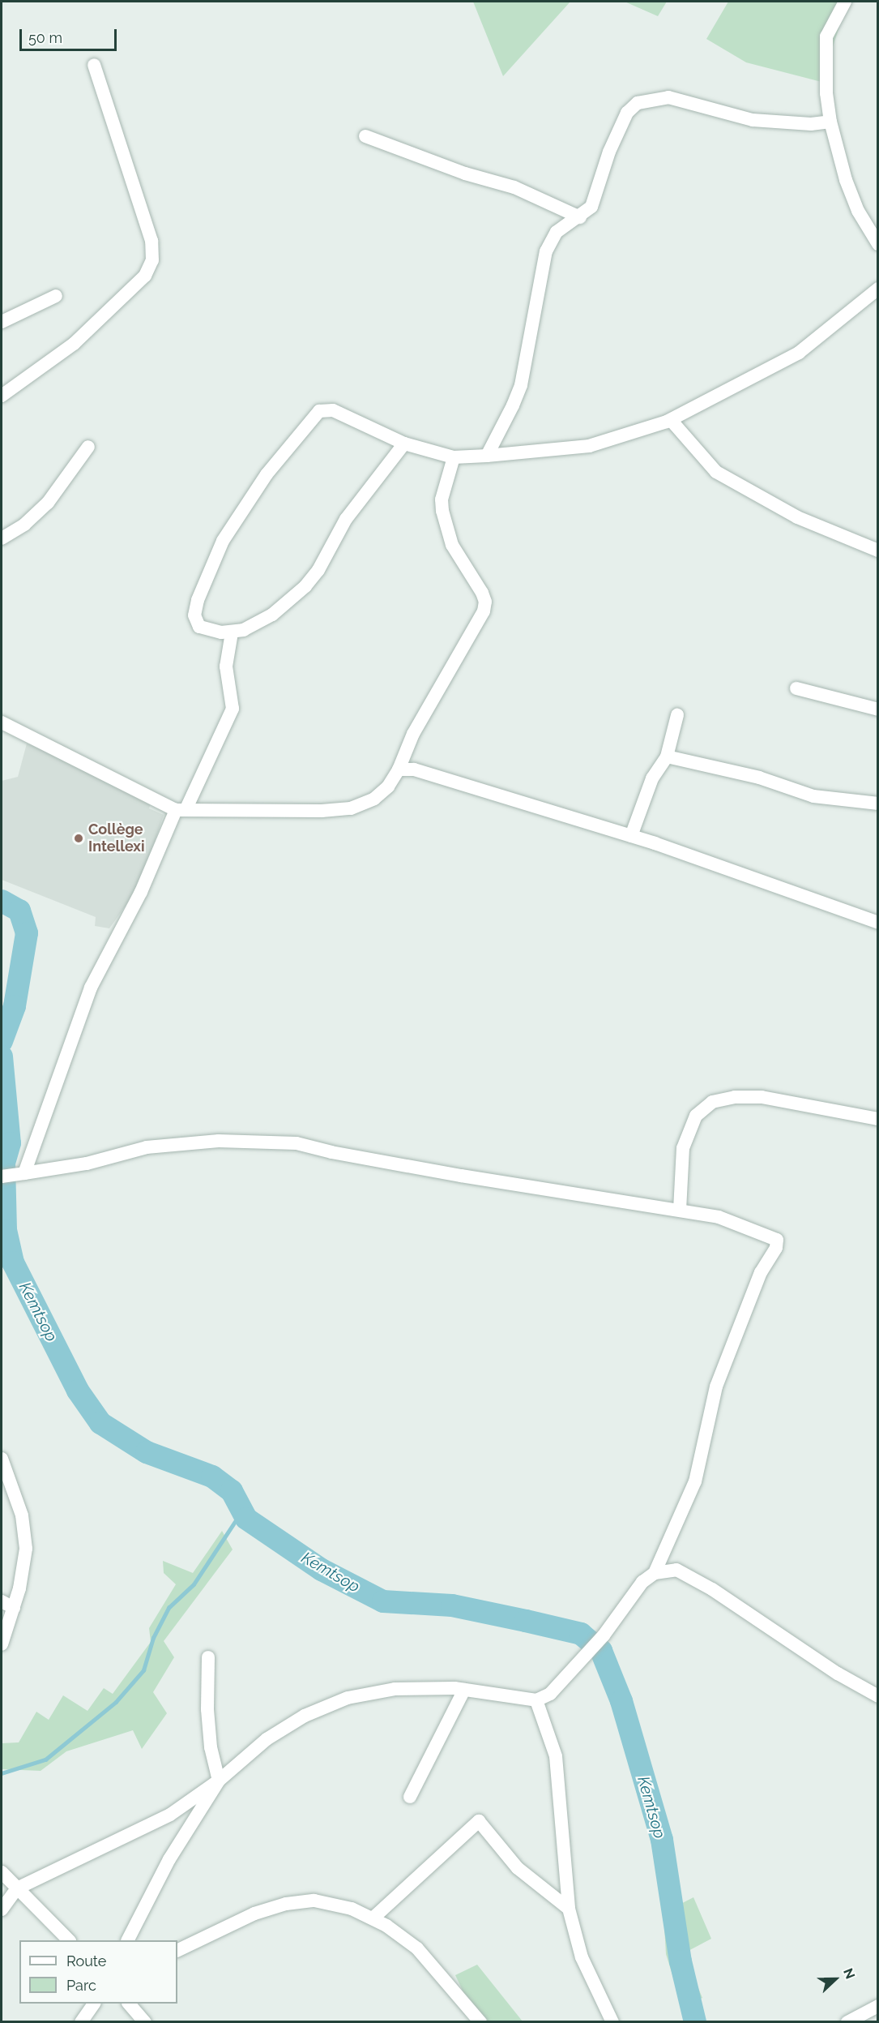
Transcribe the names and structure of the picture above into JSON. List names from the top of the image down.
{
  "water": ["Kemtsop"],
  "places": ["Collège Intellexi"],
  "legend": ["Route", "Parc"],
  "scale_bar": "50 m",
  "north": "right"
}
